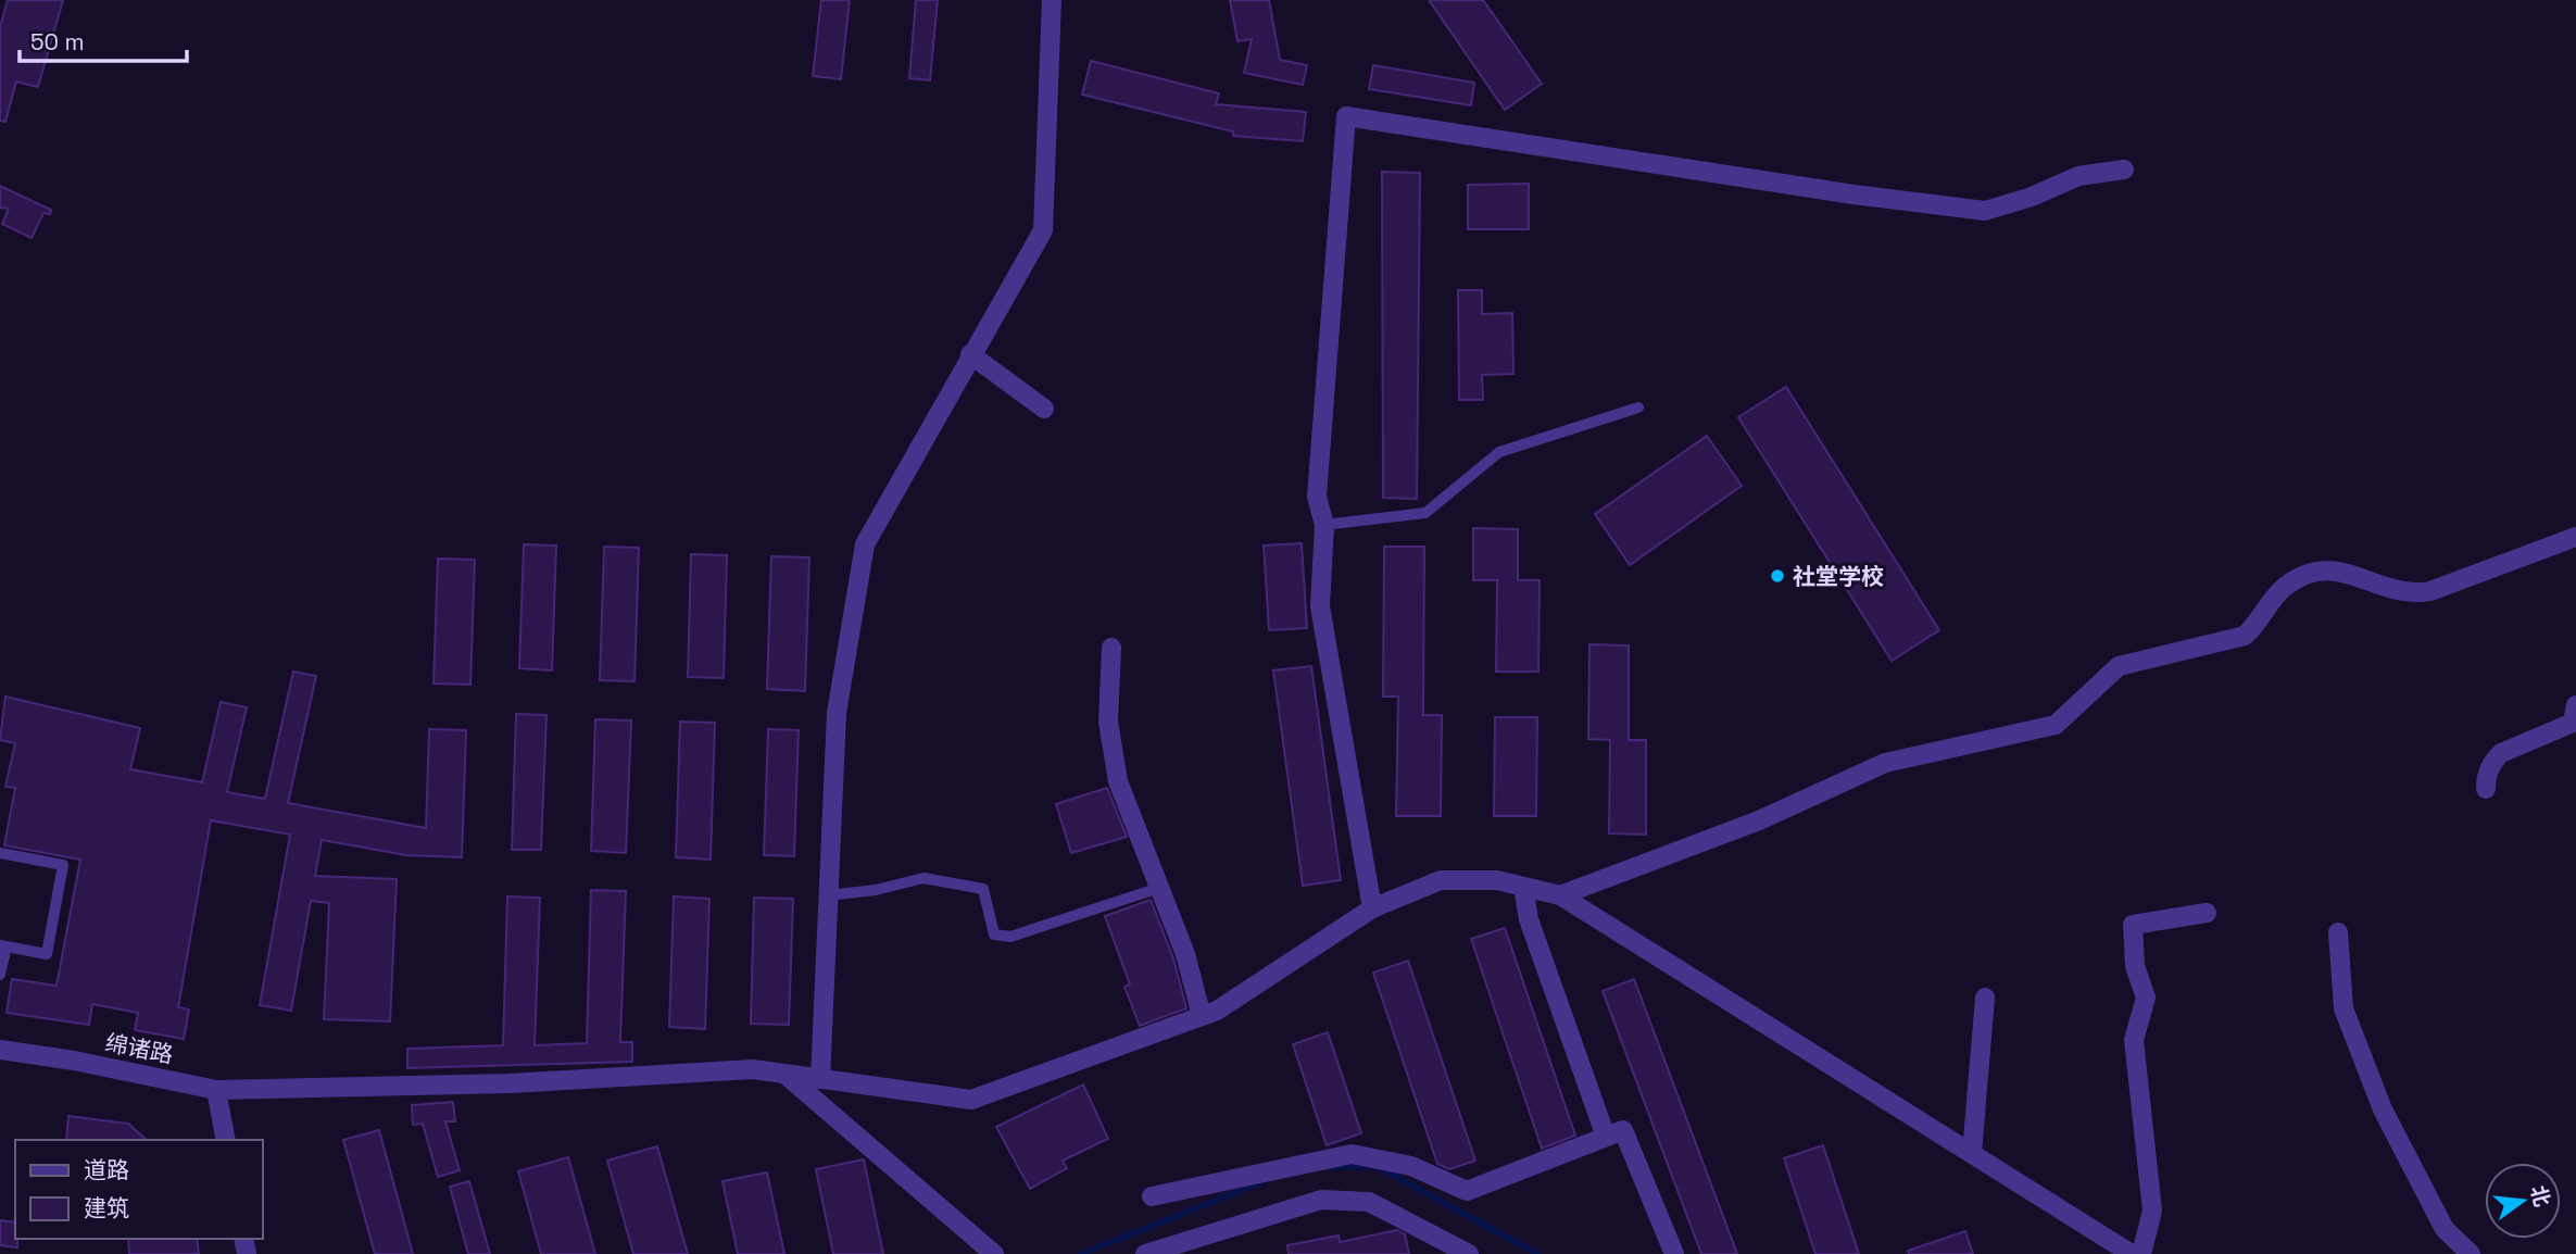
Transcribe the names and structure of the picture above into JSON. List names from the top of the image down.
{
  "streets": {
    "street": ["绵诸路"]
  },
  "places": ["社堂学校"],
  "legend": ["道路", "建筑"],
  "scale_bar": "50 m",
  "north": "right"
}
